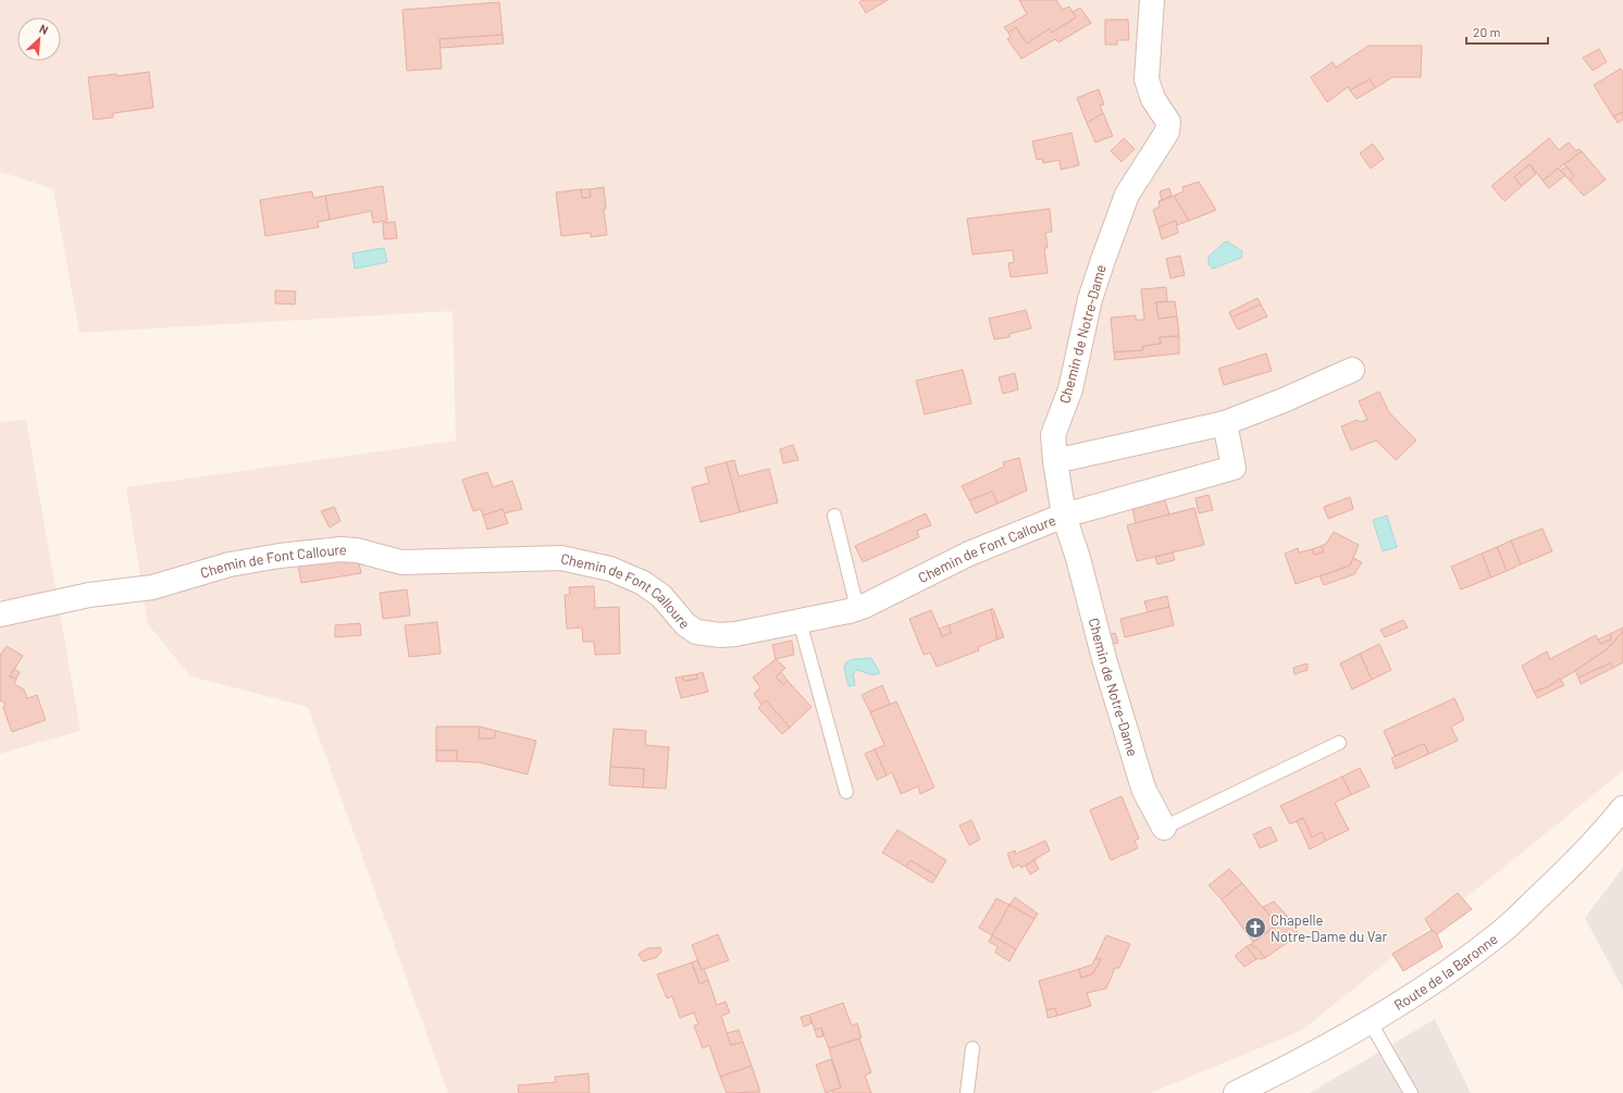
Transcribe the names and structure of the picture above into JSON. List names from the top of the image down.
{
  "streets": {
    "street": ["Chemin de Notre-Dame", "Chemin de Font Calloure", "Route de la Baronne"]
  },
  "crossings": [
    ["Chemin de Notre-Dame", "Chemin de Font Calloure"]
  ],
  "places": {
    "church": ["Chapelle Notre-Dame du Var"]
  },
  "scale_bar": "20 m",
  "north": "top right"
}
